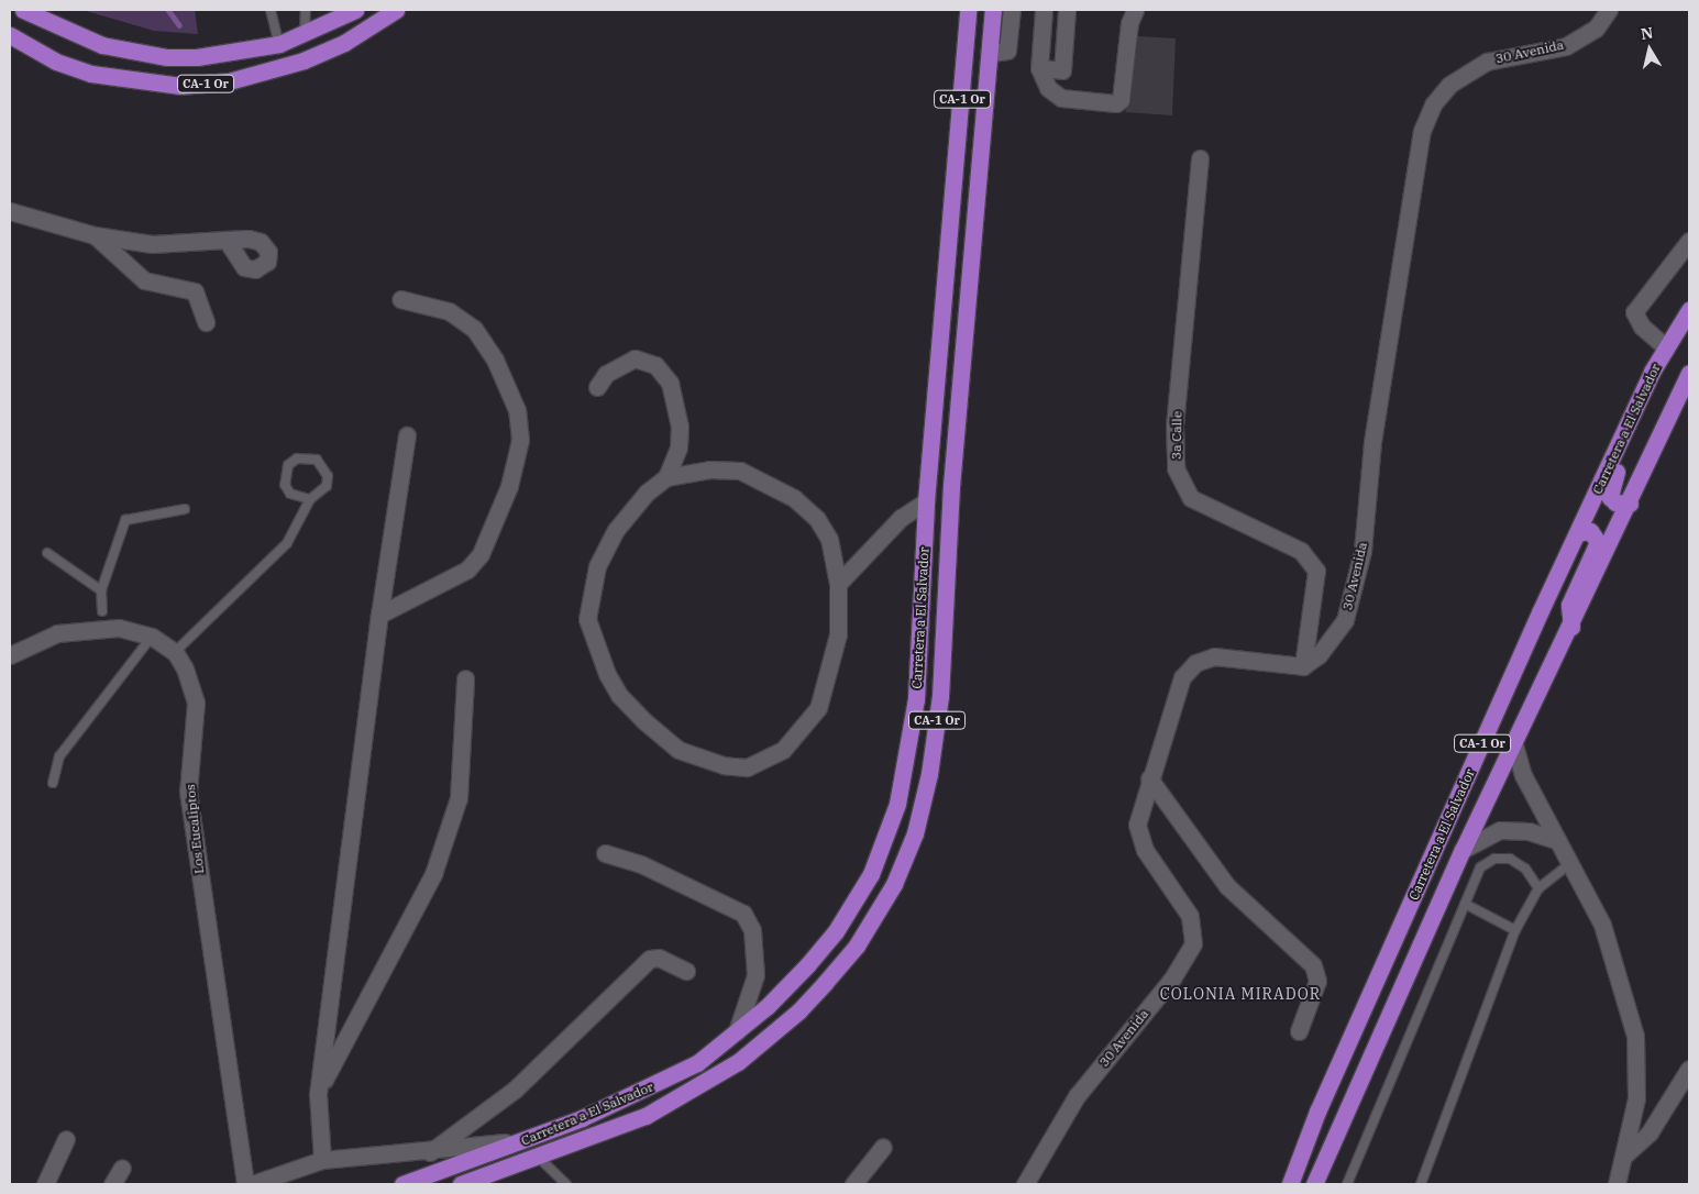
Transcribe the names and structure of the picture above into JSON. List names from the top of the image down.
{
  "streets": {
    "highway": ["CA-1 Or", "Carretera a El Salvador"],
    "street": ["30 Avenida", "3a Calle", "Los Eucaliptos"]
  },
  "crossings": [
    ["30 Avenida", "3a Calle"]
  ],
  "districts": ["COLONIA MIRADOR"],
  "north": "top"
}
